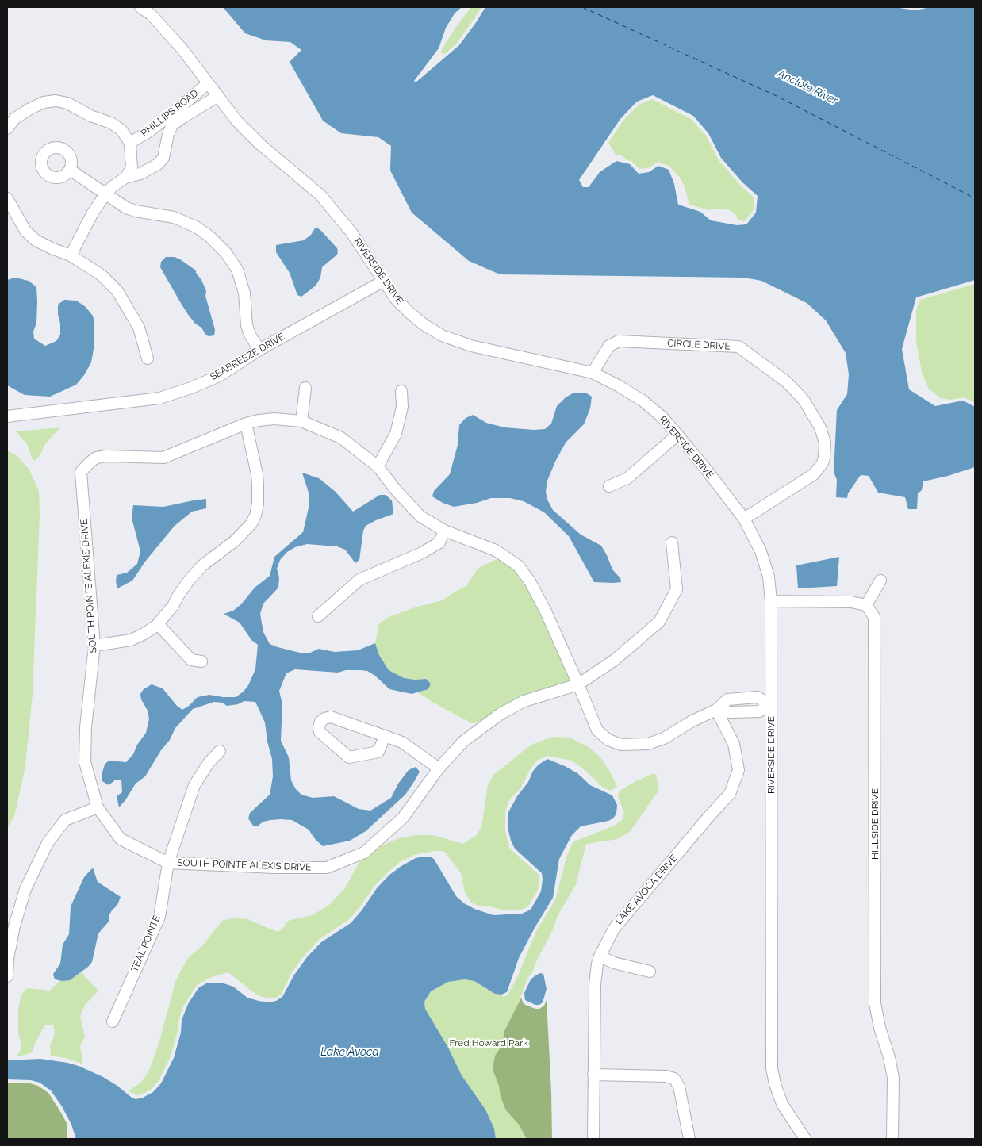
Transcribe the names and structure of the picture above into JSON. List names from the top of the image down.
{
  "streets": {
    "street": [
      "PHILLIPS ROAD",
      "RIVERSIDE DRIVE",
      "CIRCLE DRIVE",
      "SEABREEZE DRIVE",
      "SOUTH POINTE ALEXIS DRIVE",
      "HILLSIDE DRIVE",
      "LAKE AVOCA DRIVE",
      "TEAL POINTE"
    ]
  },
  "crossings": [
    ["PHILLIPS ROAD", "RIVERSIDE DRIVE"],
    ["RIVERSIDE DRIVE", "CIRCLE DRIVE"],
    ["RIVERSIDE DRIVE", "SEABREEZE DRIVE"],
    ["RIVERSIDE DRIVE", "SOUTH POINTE ALEXIS DRIVE"],
    ["SOUTH POINTE ALEXIS DRIVE", "LAKE AVOCA DRIVE"],
    ["SOUTH POINTE ALEXIS DRIVE", "TEAL POINTE"]
  ],
  "water": ["Anclote River", "Lake Avoca"],
  "parks": ["Fred Howard Park"]
}
